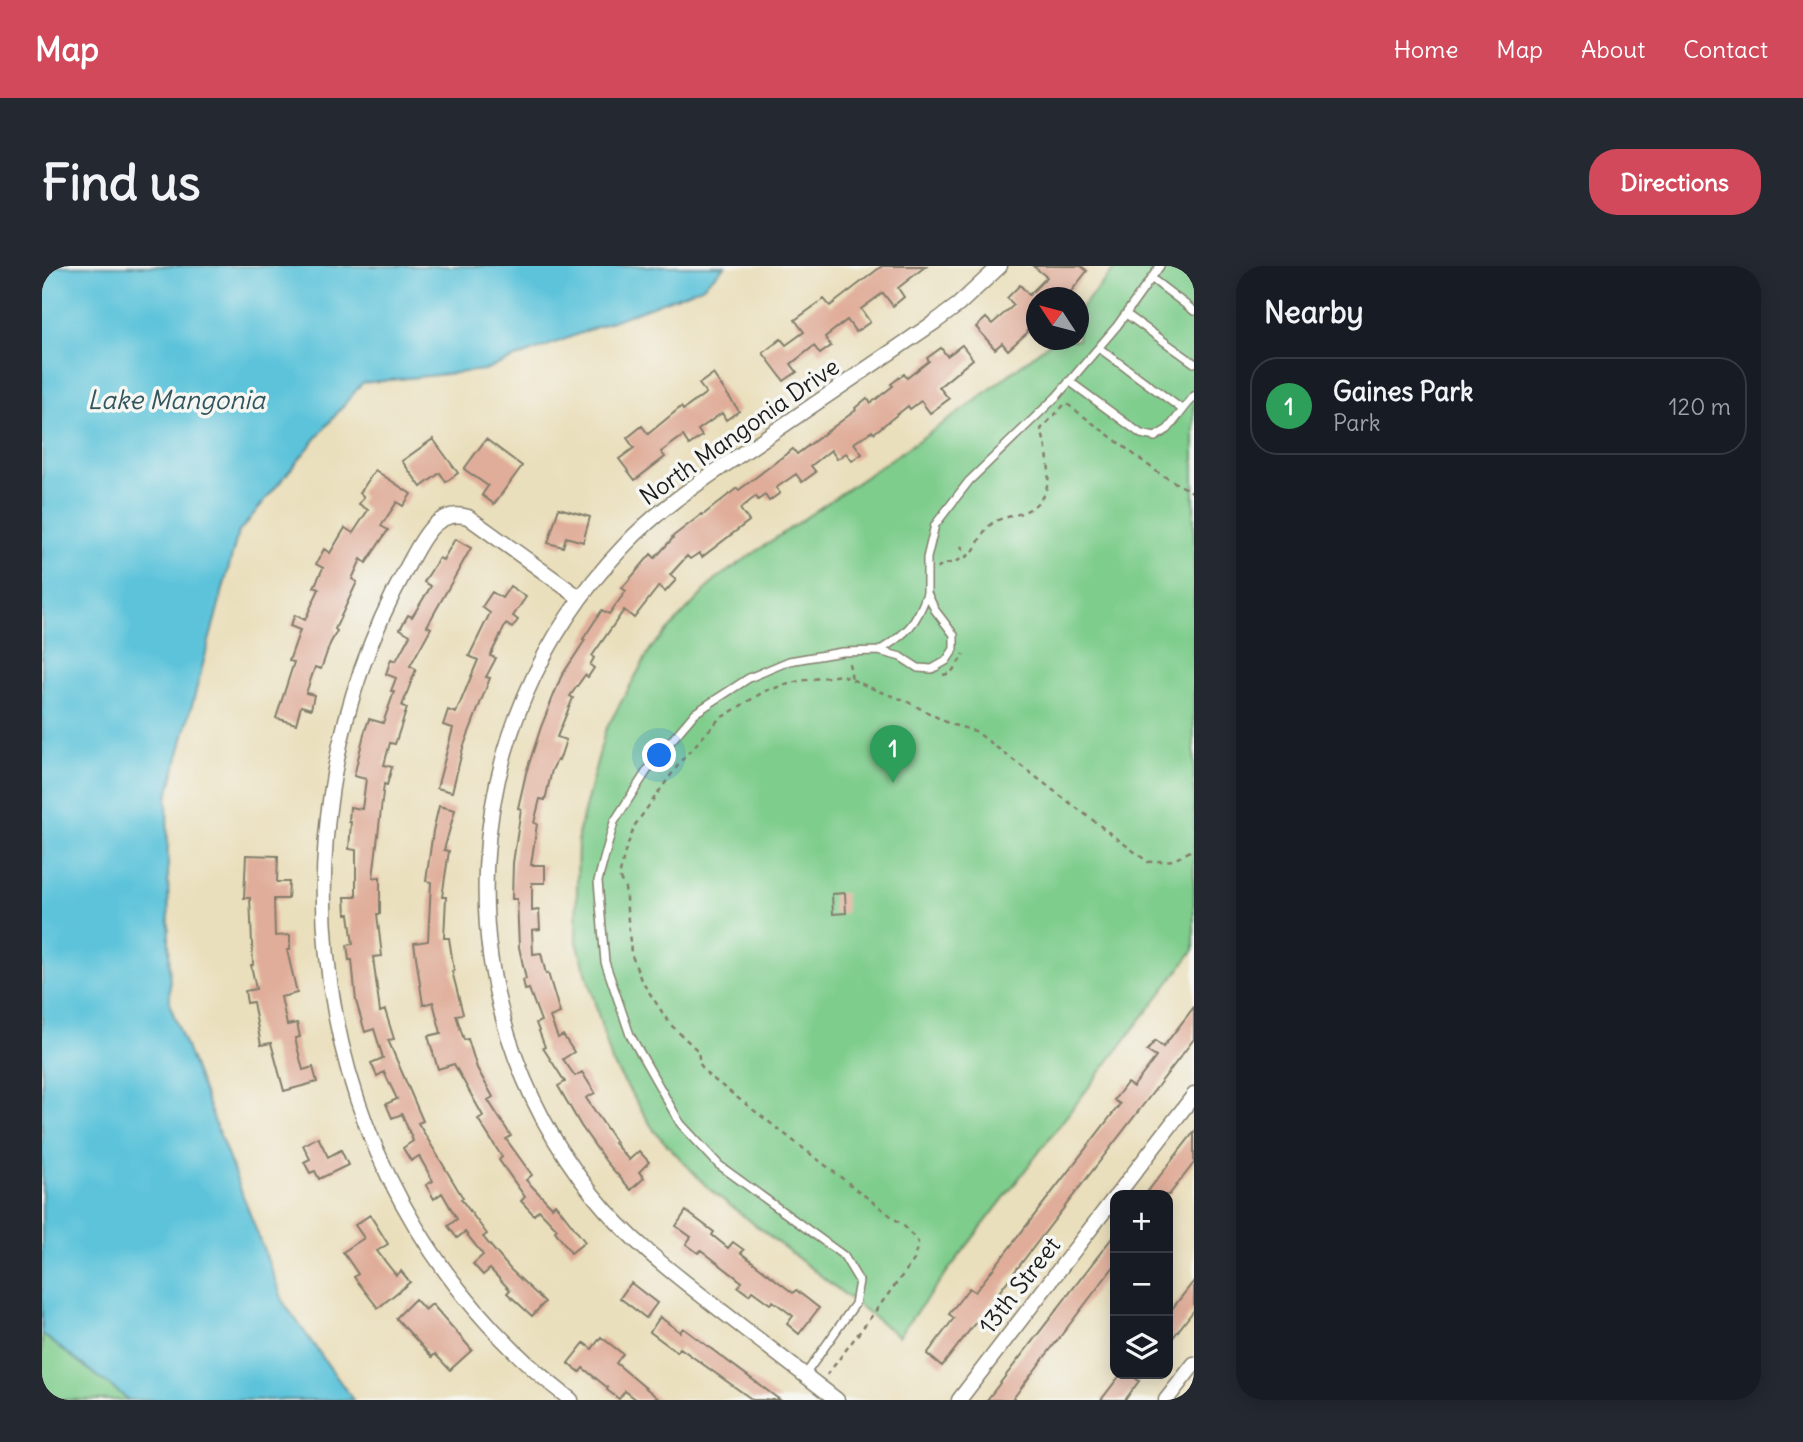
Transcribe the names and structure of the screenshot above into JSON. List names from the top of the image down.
{
  "streets": {
    "street": ["North Mangonia Drive", "13th Street"]
  },
  "water": ["Lake Mangonia"],
  "north": "top left",
  "page": {
    "header": "Map",
    "nav": [
      "Home",
      "Map",
      "About",
      "Contact"
    ],
    "buttons": "Directions",
    "title": "Find us",
    "heading": "Nearby",
    "list": [
      {
        "mark": "1",
        "name": "Gaines Park",
        "note": "Park",
        "value": "120 m"
      }
    ],
    "pins": "1",
    "map_buttons": ["+", "−"]
  }
}
